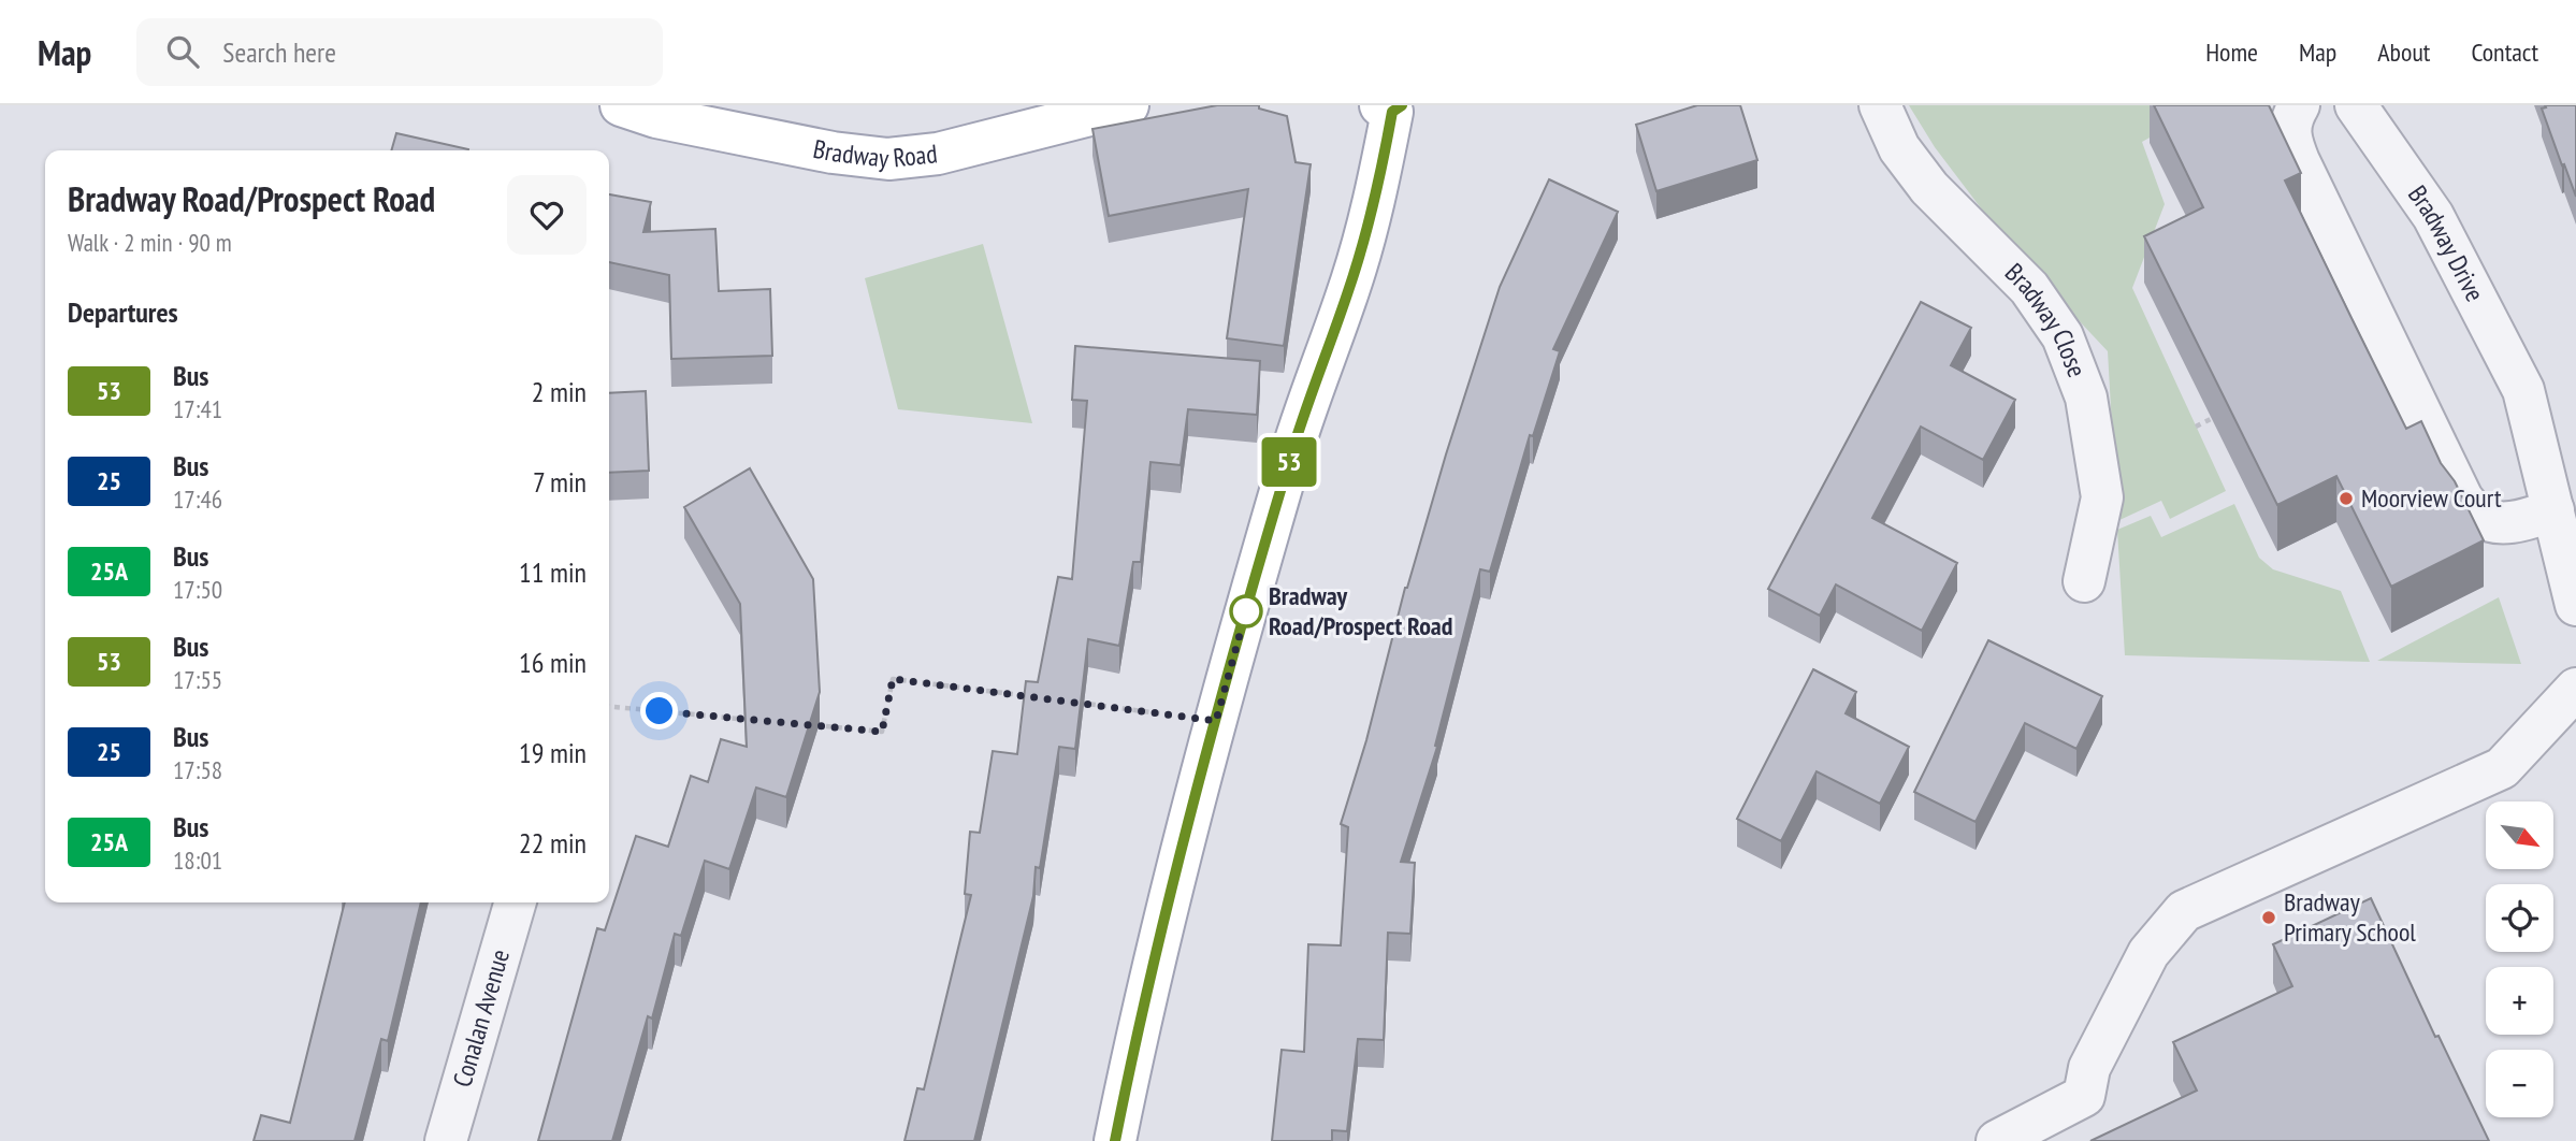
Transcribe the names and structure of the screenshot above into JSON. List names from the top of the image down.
{
  "streets": {
    "main road": ["Bradway Road"],
    "street": ["Bradway Drive", "Bradway Close", "Conalan Avenue"]
  },
  "places": ["Moorview Court", "Bradway Road/Prospect Road", "Bradway Primary School"],
  "lines": ["bus line 53"],
  "north": "bottom right",
  "page": {
    "header": "Map",
    "search": "Search here",
    "nav": [
      "Home",
      "Map",
      "About",
      "Contact"
    ],
    "on_map": "53",
    "heading": [
      ["Bradway Road/Prospect Road", "Walk · 2 min · 90 m"],
      "Departures"
    ],
    "list": [
      {
        "mark": "53",
        "name": "Bus",
        "note": "17:41",
        "value": "2 min"
      },
      {
        "mark": "25",
        "name": "Bus",
        "note": "17:46",
        "value": "7 min"
      },
      {
        "mark": "25A",
        "name": "Bus",
        "note": "17:50",
        "value": "11 min"
      },
      {
        "mark": "53",
        "name": "Bus",
        "note": "17:55",
        "value": "16 min"
      },
      {
        "mark": "25",
        "name": "Bus",
        "note": "17:58",
        "value": "19 min"
      },
      {
        "mark": "25A",
        "name": "Bus",
        "note": "18:01",
        "value": "22 min"
      }
    ],
    "map_buttons": ["+", "−"]
  }
}
